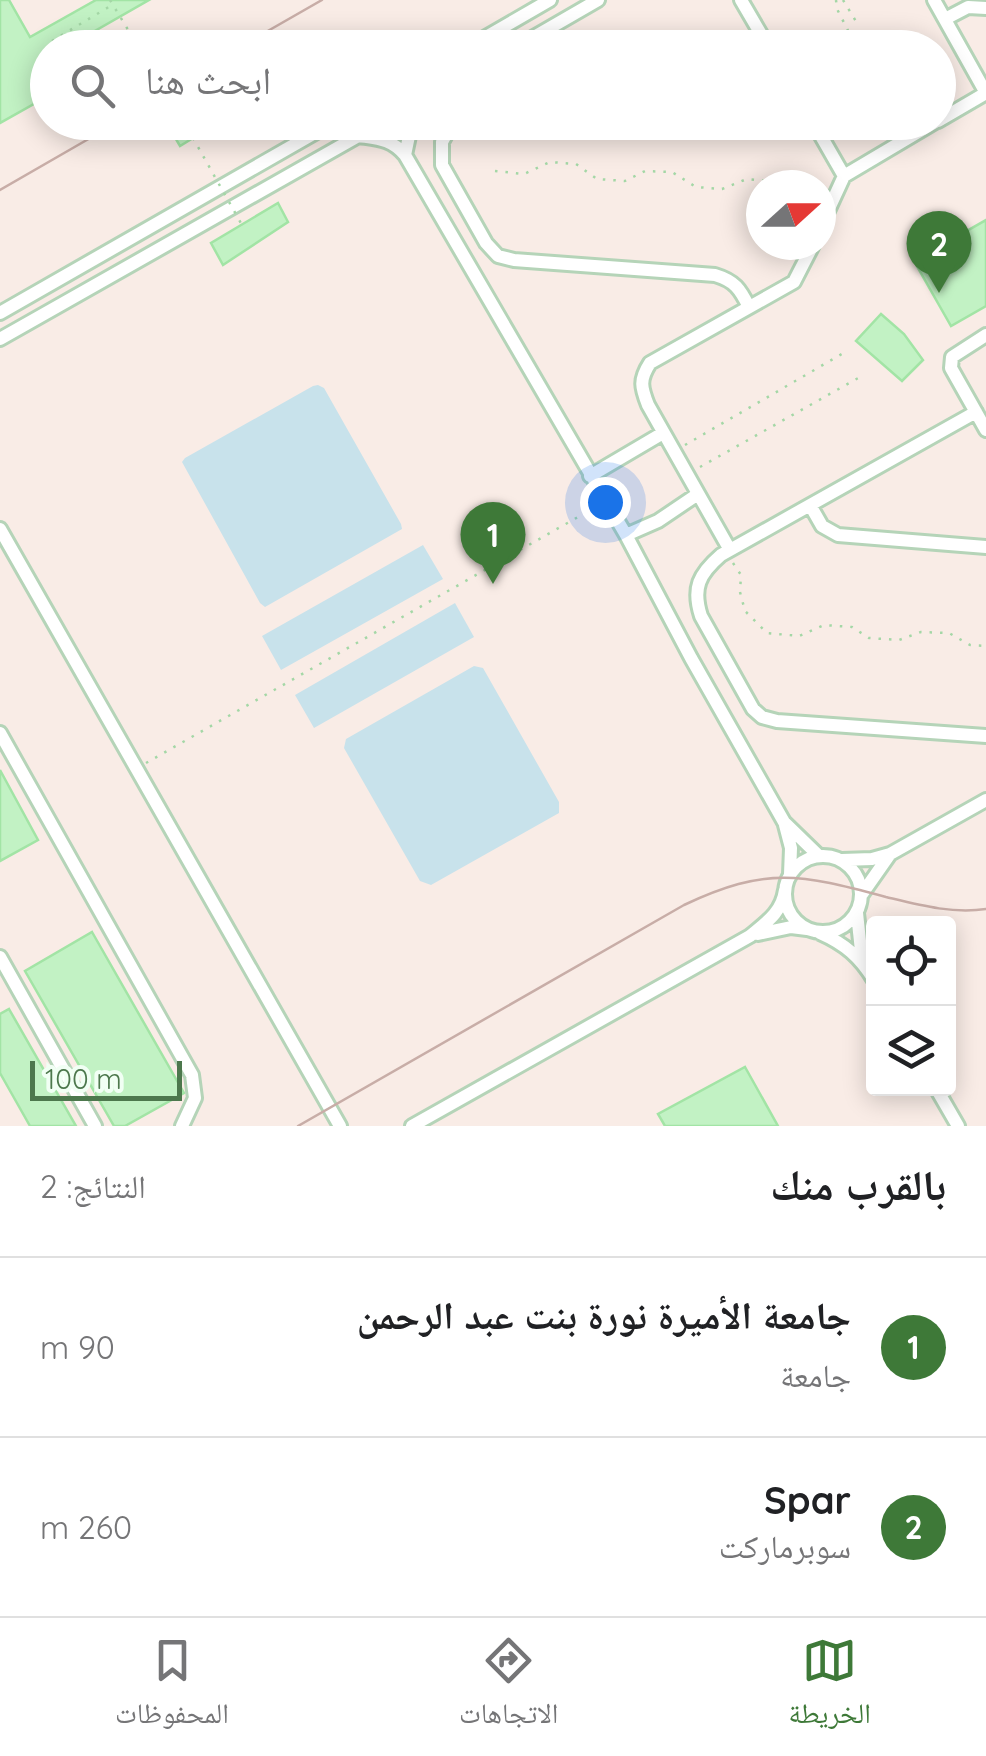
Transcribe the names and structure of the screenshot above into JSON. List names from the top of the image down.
{
  "scale_bar": "100 m",
  "north": "right",
  "page": {
    "search": "ابحث هنا",
    "pins": ["2", "1"],
    "scale": "100 m",
    "heading": ["بالقرب منك", "النتائج: 2"],
    "list": [
      {
        "mark": "1",
        "name": "جامعة الأميرة نورة بنت عبد الرحمن",
        "note": "جامعة",
        "value": "90 m"
      },
      {
        "mark": "2",
        "name": "Spar",
        "note": "سوبرماركت",
        "value": "260 m"
      }
    ],
    "nav": ["الخريطة", "الاتجاهات", "المحفوظات"]
  }
}
